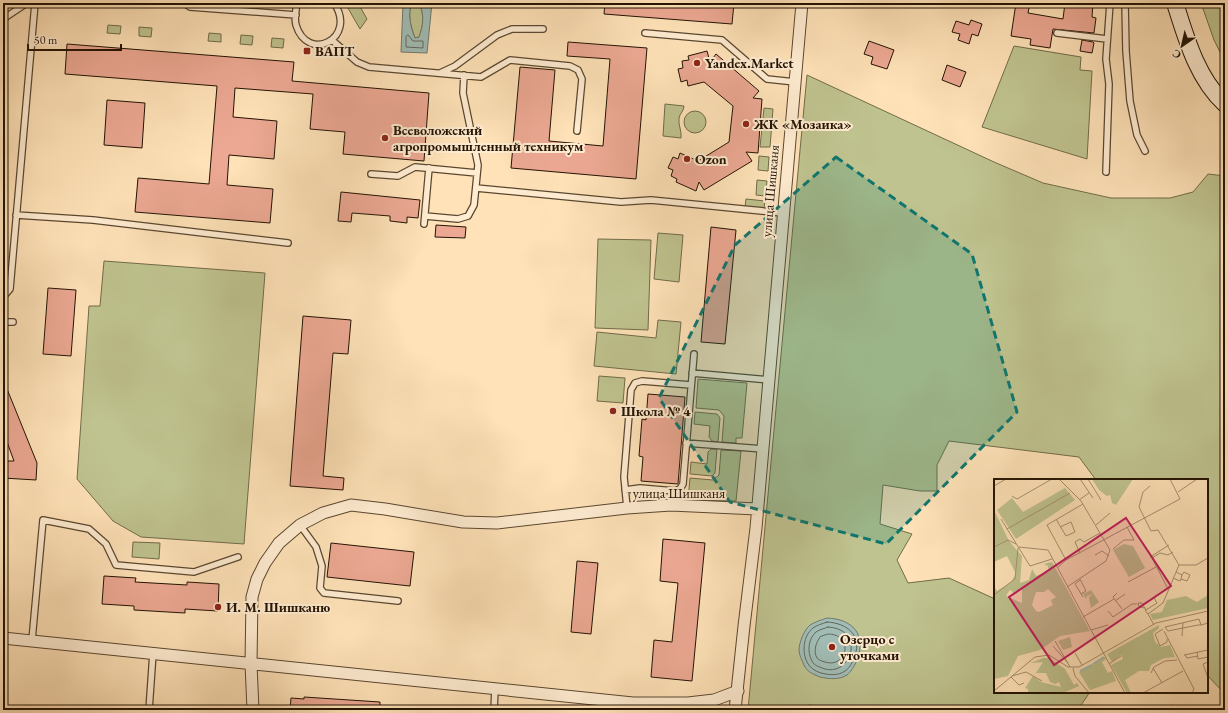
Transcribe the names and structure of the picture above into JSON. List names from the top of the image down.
{
  "streets": {
    "street": ["улица Шишканя"]
  },
  "places": {
    "transit": ["ВАПТ"],
    "other": [
      "Yandex.Market",
      "ЖК «Мозаика»",
      "Всеволожский агропромышленный техникум",
      "Ozon",
      "Школа № 4",
      "И. М. Шишканю",
      "Озерцо с уточками"
    ]
  },
  "scale_bar": "50 m",
  "north": "bottom left"
}
